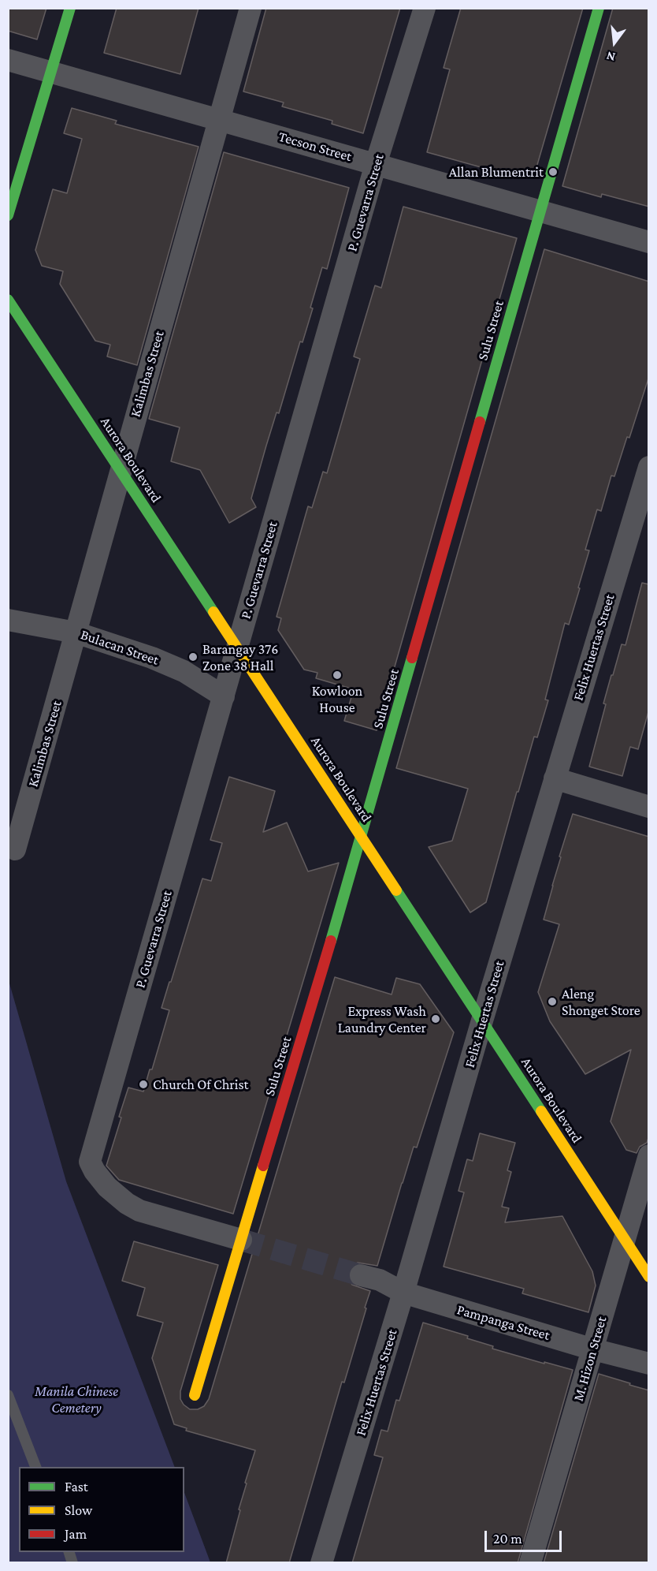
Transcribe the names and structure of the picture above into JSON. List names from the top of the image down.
{
  "streets": {
    "street": [
      "Tecson Street",
      "P. Guevarra Street",
      "Sulu Street",
      "Kalimbas Street",
      "Aurora Boulevard",
      "Bulacan Street",
      "Felix Huertas Street",
      "Pampanga Street",
      "M. Hizon Street"
    ]
  },
  "crossings": [
    ["Tecson Street", "P. Guevarra Street"],
    ["Tecson Street", "Sulu Street"],
    ["Tecson Street", "Kalimbas Street"],
    ["P. Guevarra Street", "Sulu Street"],
    ["P. Guevarra Street", "Aurora Boulevard"],
    ["P. Guevarra Street", "Bulacan Street"],
    ["Sulu Street", "Aurora Boulevard"],
    ["Kalimbas Street", "Aurora Boulevard"],
    ["Kalimbas Street", "Bulacan Street"],
    ["Aurora Boulevard", "Felix Huertas Street"],
    ["Aurora Boulevard", "M. Hizon Street"],
    ["Felix Huertas Street", "Pampanga Street"],
    ["Pampanga Street", "M. Hizon Street"]
  ],
  "parks": ["Manila Chinese Cemetery"],
  "places": [
    "Allan Blumentrit",
    "Barangay 376 Zone 38 Hall",
    "Kowloon House",
    "Aleng Shonget Store",
    "Express Wash Laundry Center",
    "Church Of Christ"
  ],
  "legend": ["Fast", "Slow", "Jam"],
  "scale_bar": "20 m",
  "north": "bottom"
}
